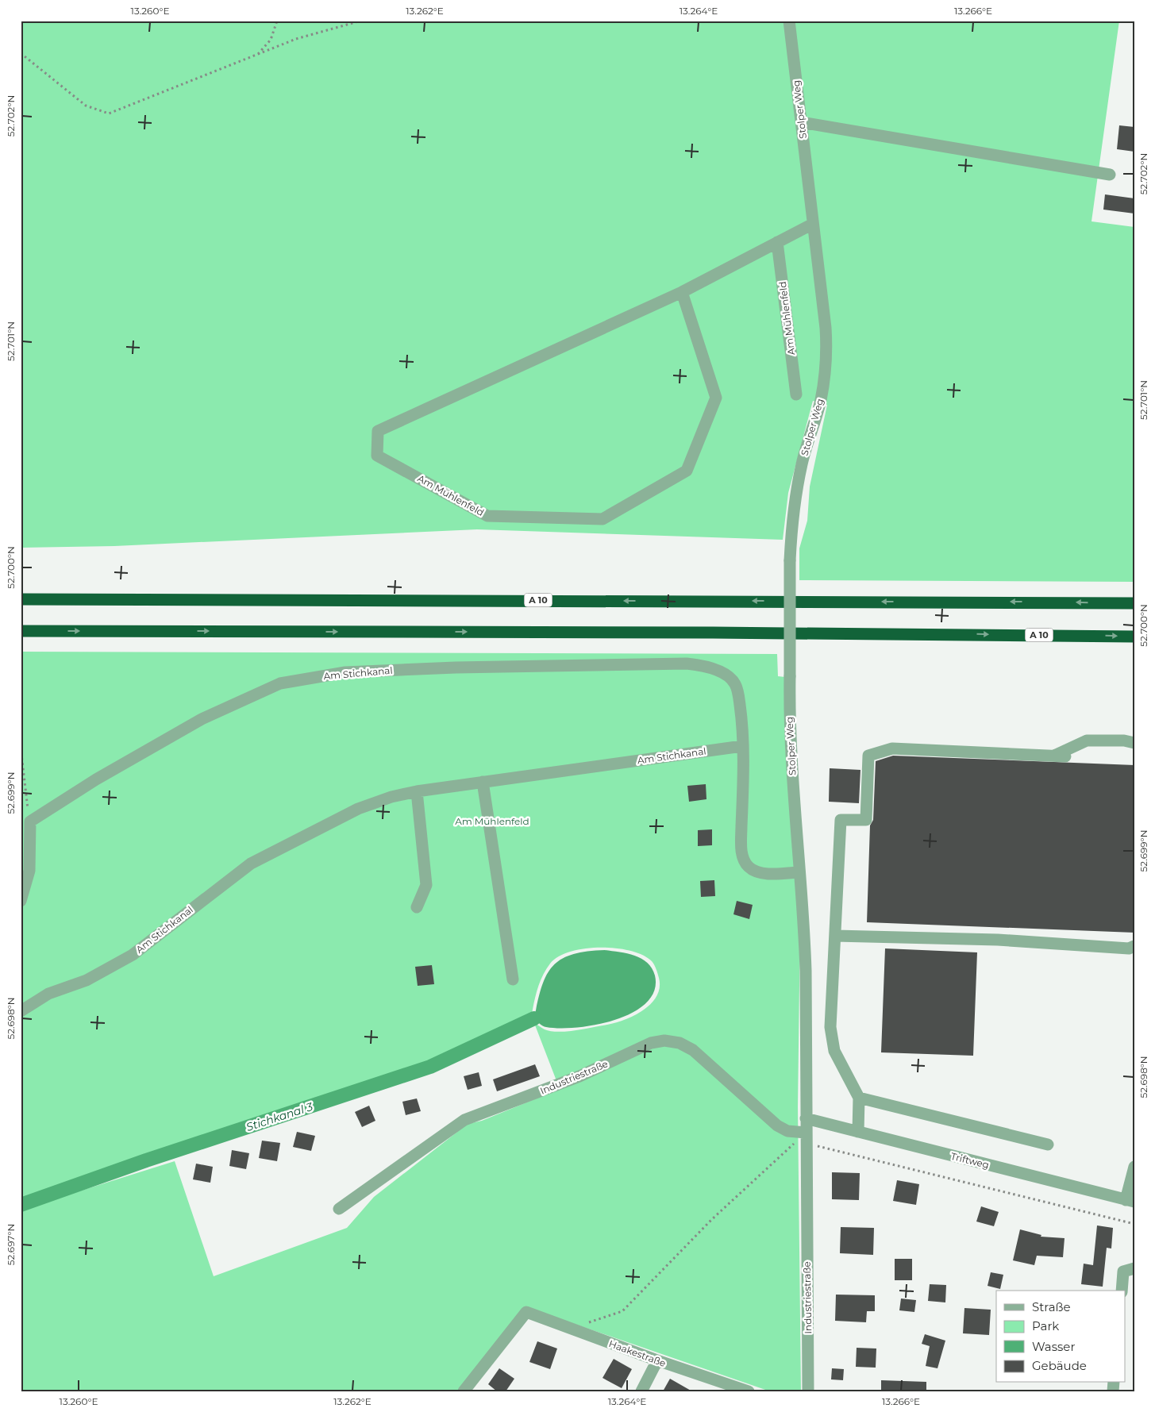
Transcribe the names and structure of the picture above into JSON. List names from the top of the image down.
{
  "streets": {
    "highway": ["A 10"],
    "street": [
      "Stolper Weg",
      "Am Mühlenfeld",
      "Am Stichkanal",
      "Industriestraße",
      "Triftweg",
      "Haakestraße"
    ]
  },
  "crossings": [
    ["Stolper Weg", "Am Mühlenfeld"],
    ["Stolper Weg", "Industriestraße"],
    ["Am Stichkanal", "Industriestraße"],
    ["Industriestraße", "Triftweg"]
  ],
  "water": ["Stichkanal 3"],
  "parks": ["Am Mühlenfeld"],
  "legend": [
    "Straße",
    "Park",
    "Wasser",
    "Gebäude"
  ],
  "coordinates": [
    "13.260°E",
    "13.262°E",
    "13.264°E",
    "13.266°E",
    "52.702°N",
    "52.701°N",
    "52.700°N",
    "52.699°N",
    "52.698°N",
    "52.697°N"
  ]
}
